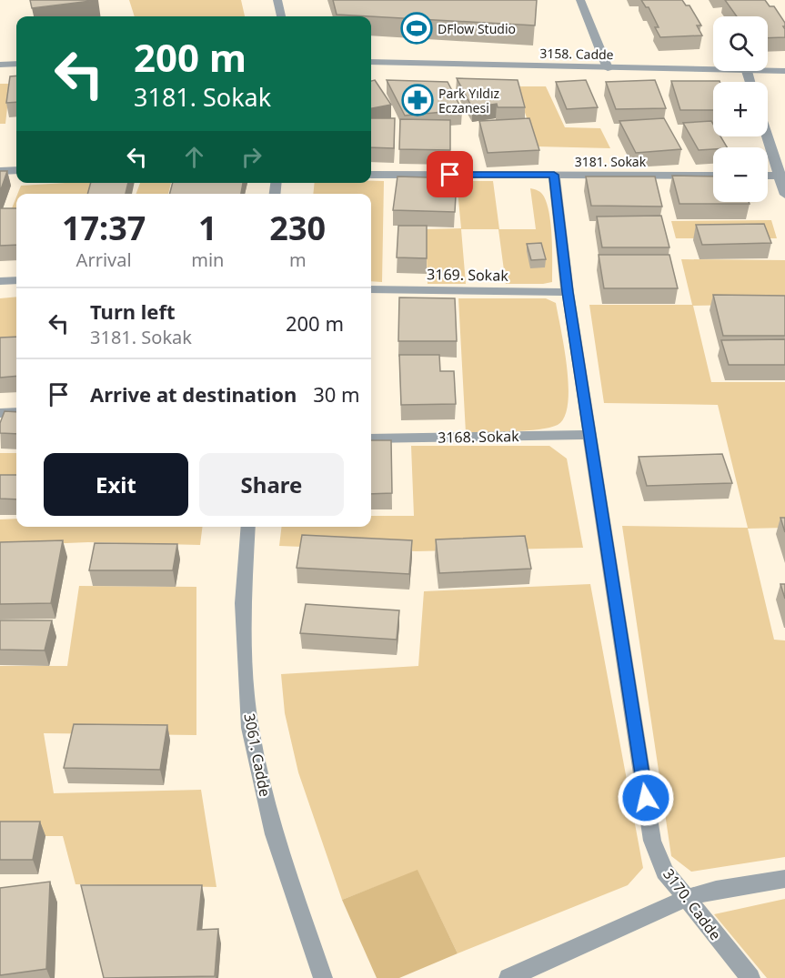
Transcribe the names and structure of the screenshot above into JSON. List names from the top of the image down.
{
  "streets": {
    "street": [
      "3158. Cadde",
      "3181. Sokak",
      "3169. Sokak",
      "3168. Sokak",
      "3061. Cadde",
      "3170. Cadde"
    ]
  },
  "crossings": [
    ["3181. Sokak", "3170. Cadde"],
    ["3169. Sokak", "3170. Cadde"],
    ["3168. Sokak", "3170. Cadde"]
  ],
  "places": {
    "sports": ["DFlow Studio"],
    "pharmacy": ["Park Yıldız Eczanesi"]
  },
  "page": {
    "map_buttons": ["+", "−"],
    "turn": ["200 m", "3181. Sokak"],
    "eta": [
      "17:37",
      "Arrival",
      "1",
      "min",
      "230",
      "m"
    ],
    "list": [
      {
        "name": "Turn left",
        "note": "3181. Sokak",
        "value": "200 m"
      },
      {
        "name": "Arrive at destination",
        "value": "30 m"
      }
    ],
    "buttons": ["Exit", "Share"]
  }
}
